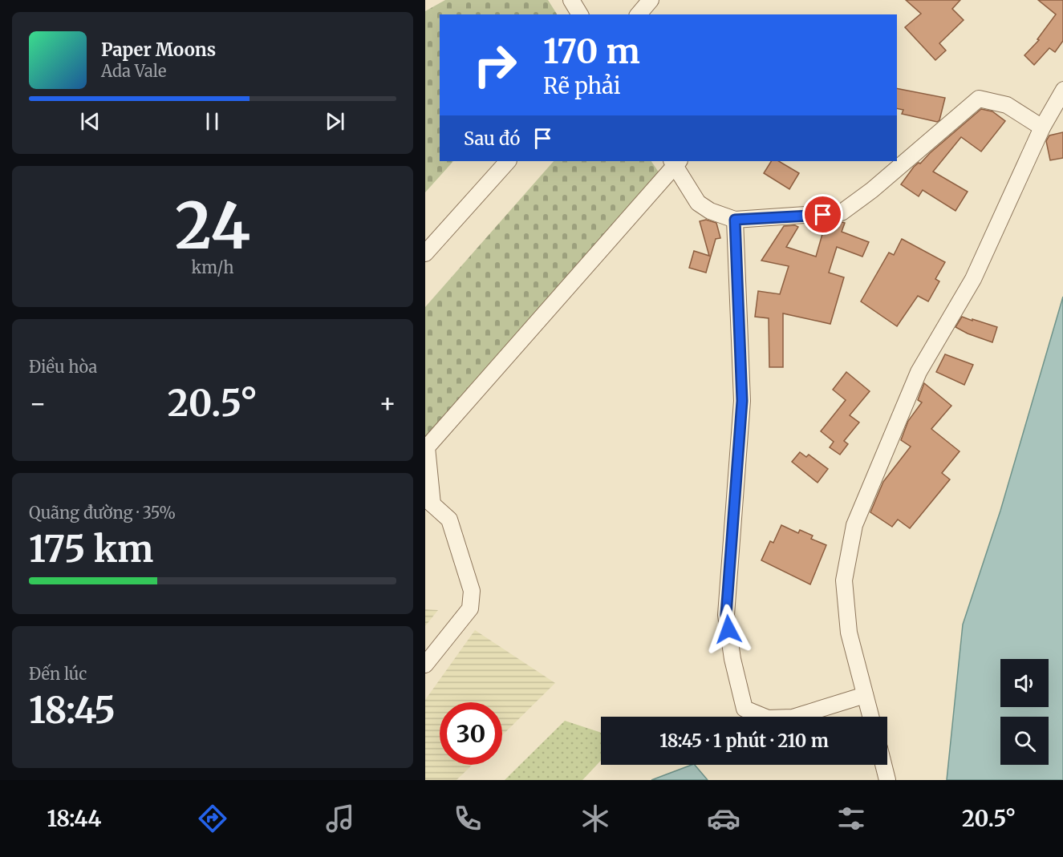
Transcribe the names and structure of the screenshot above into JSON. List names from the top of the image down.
{
  "page": {
    "turn": ["170 m", "Rẽ phải"],
    "song": ["Paper Moons", "Ada Vale"],
    "then": "Sau đó",
    "tile": [
      ["24", "km/h"],
      "Điều hòa",
      ["Quãng đường · 35%", "175 km"],
      ["Đến lúc", "18:45"]
    ],
    "heat": ["−", "20.5°", "+"],
    "limit": "30",
    "trip": "18:45 · 1 phút · 210 m",
    "tabs": ["18:44", "20.5°"]
  }
}
